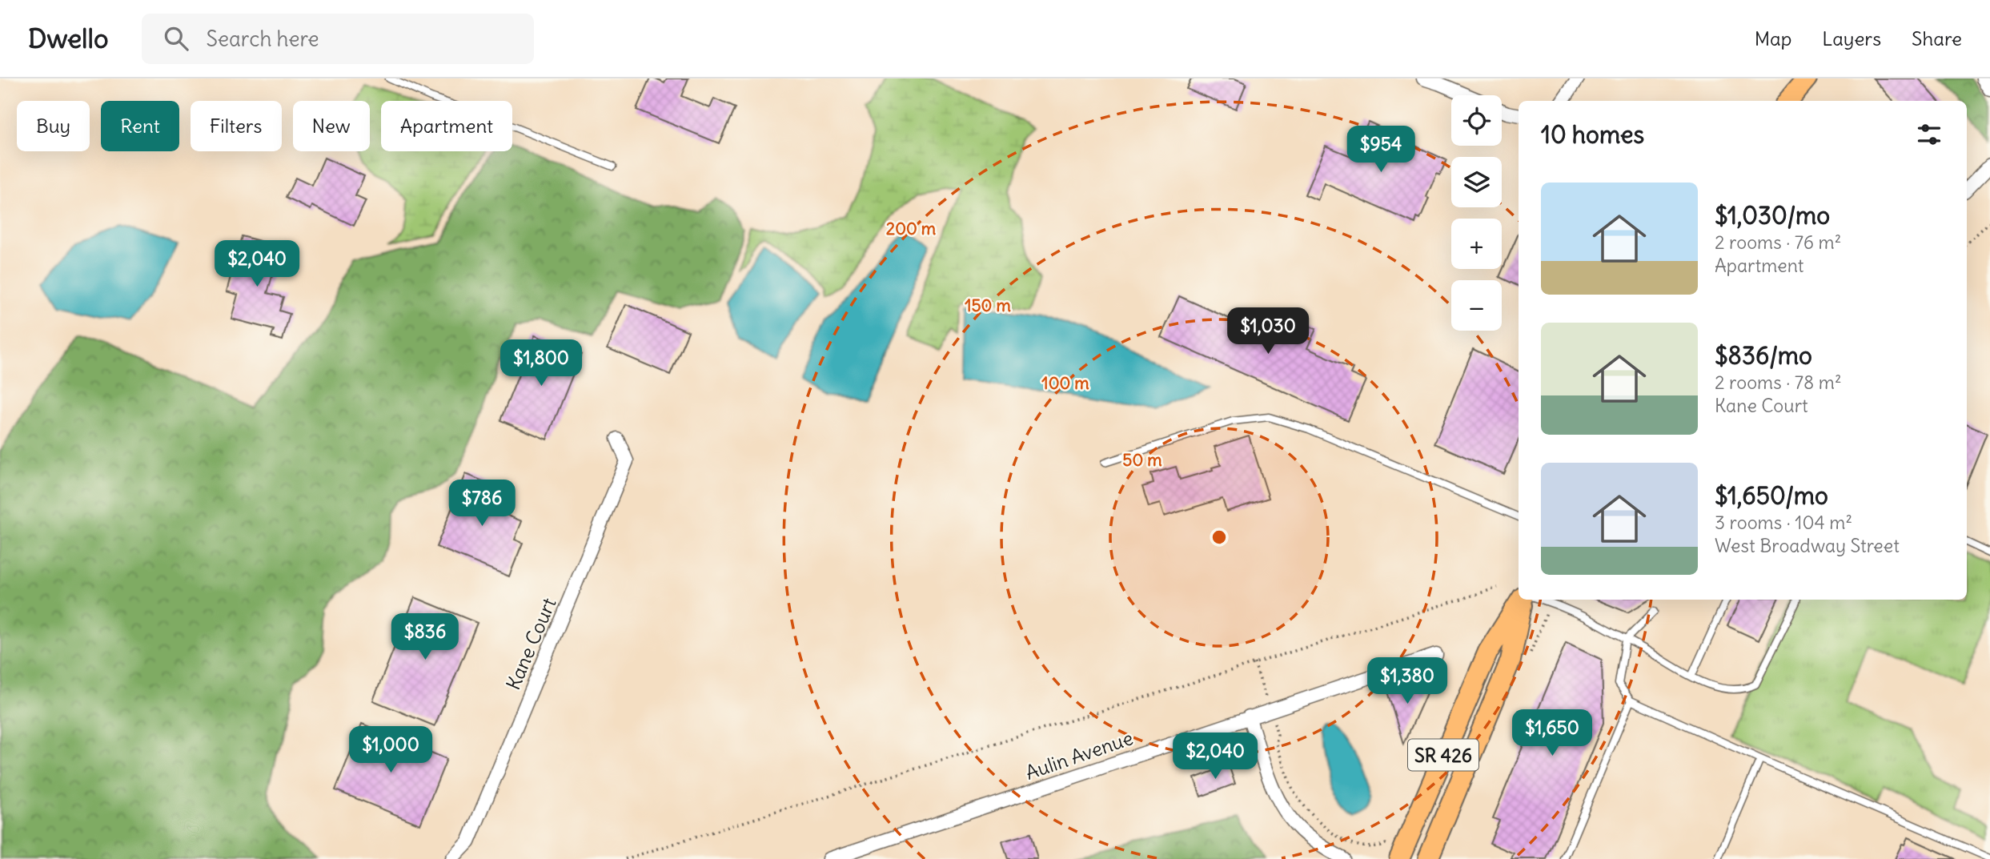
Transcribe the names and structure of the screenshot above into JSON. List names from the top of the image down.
{
  "streets": {
    "main road": ["SR 426"],
    "street": ["Kane Court", "Aulin Avenue"]
  },
  "page": {
    "header": "Dwello",
    "search": "Search here",
    "nav": ["Map", "Layers", "Share"],
    "map_buttons": ["+", "−"],
    "chip": [
      "Buy",
      "Rent",
      "Filters",
      "New",
      "Apartment"
    ],
    "heading": "10 homes",
    "price": [
      "$954",
      "$2,040",
      "$1,030",
      "$1,800",
      "$786",
      "$836",
      "$1,380",
      "$1,650",
      "$1,000",
      "$2,040"
    ],
    "list": [
      {
        "name": "$1,030/mo",
        "note": "2 rooms · 76 m² · Apartment"
      },
      {
        "name": "$836/mo",
        "note": "2 rooms · 78 m² · Kane Court"
      },
      {
        "name": "$1,650/mo",
        "note": "3 rooms · 104 m² · West Broadway Street"
      }
    ]
  },
  "rings": [
    "200 m",
    "150 m",
    "100 m",
    "50 m"
  ]
}
